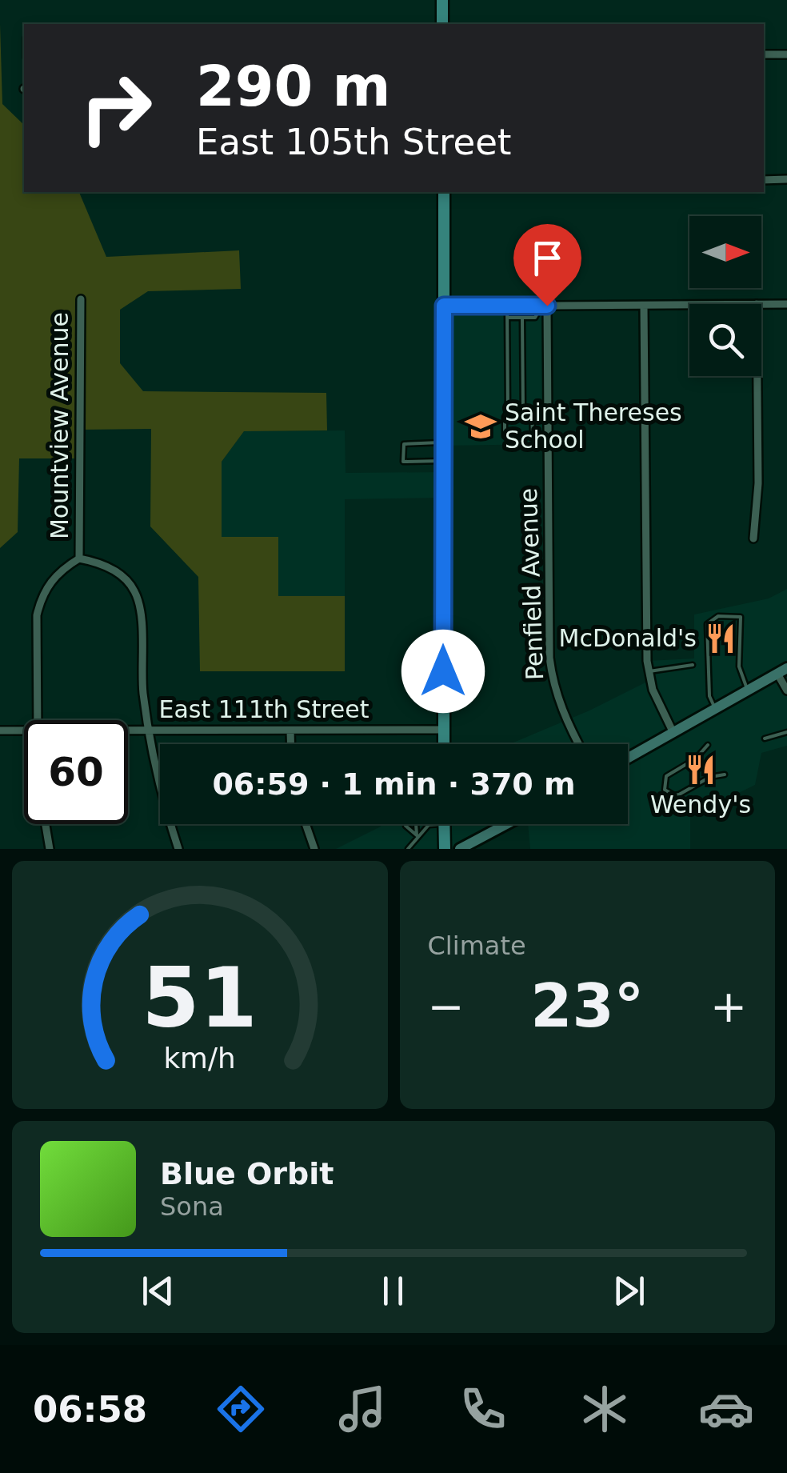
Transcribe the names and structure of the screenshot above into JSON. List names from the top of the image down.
{
  "streets": {
    "street": ["Mountview Avenue", "Penfield Avenue", "East 111th Street"]
  },
  "crossings": [
    ["Mountview Avenue", "East 111th Street"]
  ],
  "places": {
    "school or university": ["Saint Thereses School"],
    "restaurant": ["McDonald's", "Wendy's"]
  },
  "north": "right",
  "page": {
    "turn": ["290 m", "East 105th Street"],
    "limit": "60",
    "trip": "06:59 · 1 min · 370 m",
    "tile": "Climate",
    "heat": ["−", "23°", "+"],
    "song": ["Blue Orbit", "Sona"],
    "tabs": "06:58",
    "gauge": ["51", "km/h"]
  }
}
